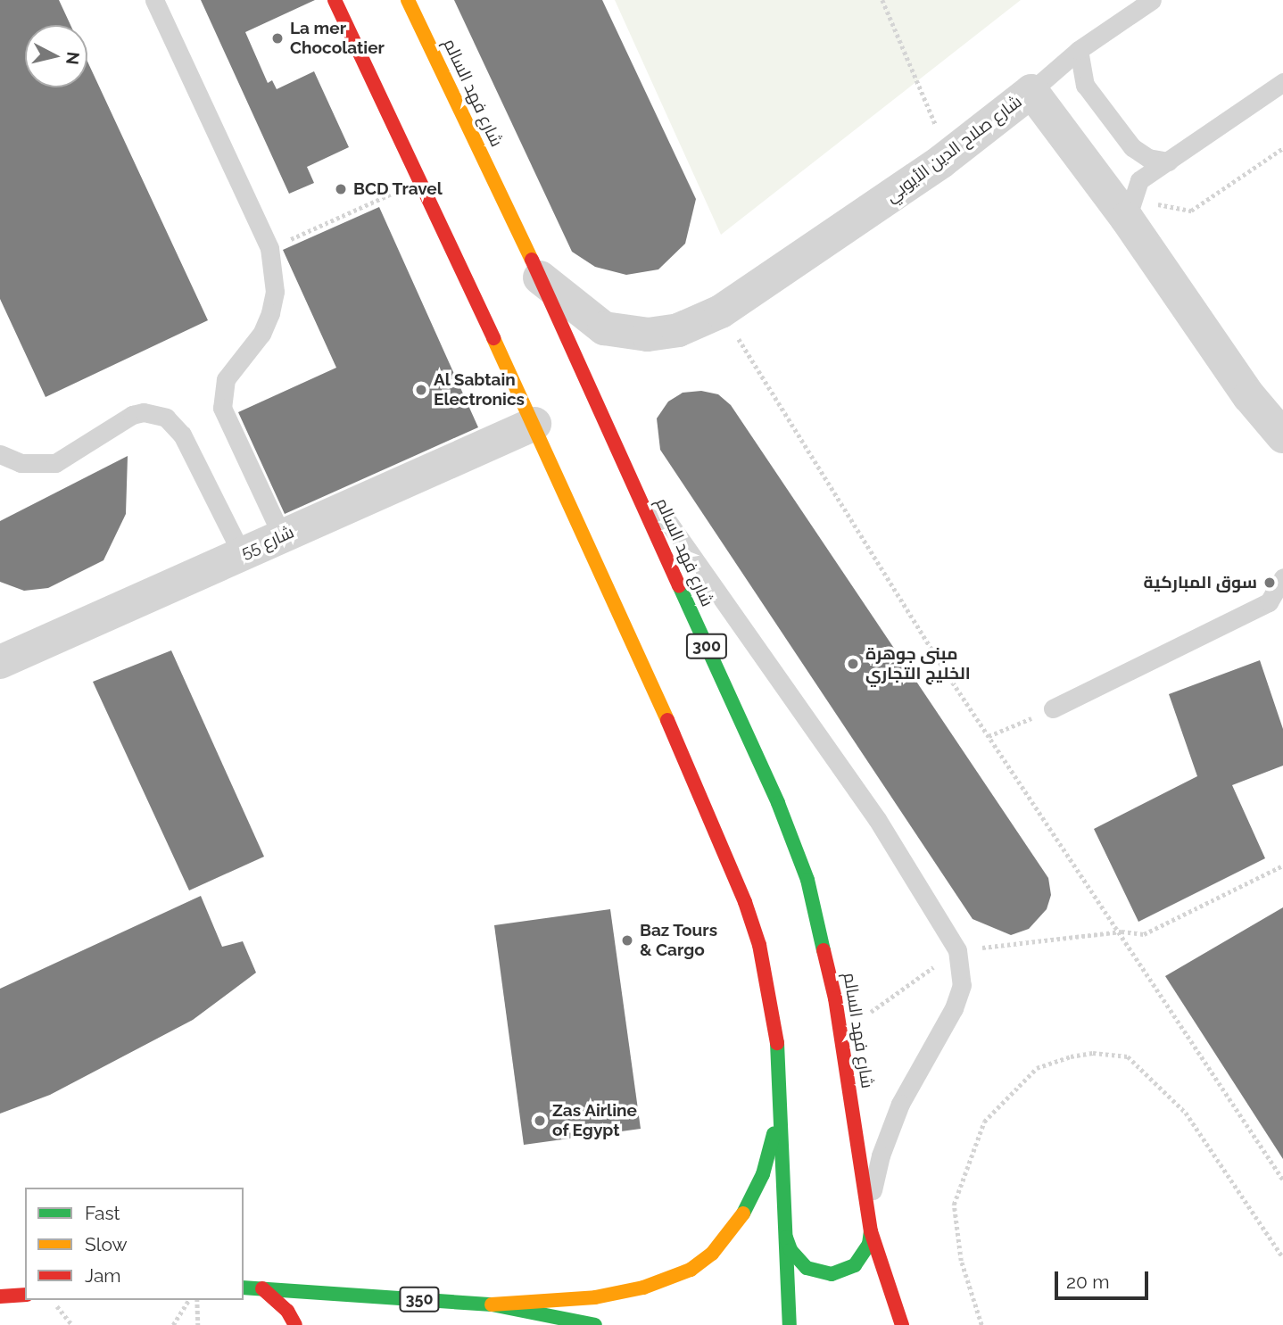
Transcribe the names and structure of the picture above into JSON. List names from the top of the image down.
{
  "streets": {
    "main road": ["شارع فهد السالم", "300", "350"],
    "street": ["شارع صلاح الدين الأيوبي", "شارع 55"]
  },
  "crossings": [
    ["شارع فهد السالم", "شارع صلاح الدين الأيوبي"]
  ],
  "places": [
    "La mer Chocolatier",
    "BCD Travel",
    "Al Sabtain Electronics",
    "سوق المباركية",
    "مبنى جوهرة الخليج التجاري",
    "Baz Tours & Cargo",
    "Zas Airline of Egypt"
  ],
  "legend": ["Fast", "Slow", "Jam"],
  "scale_bar": "20 m",
  "north": "right"
}
